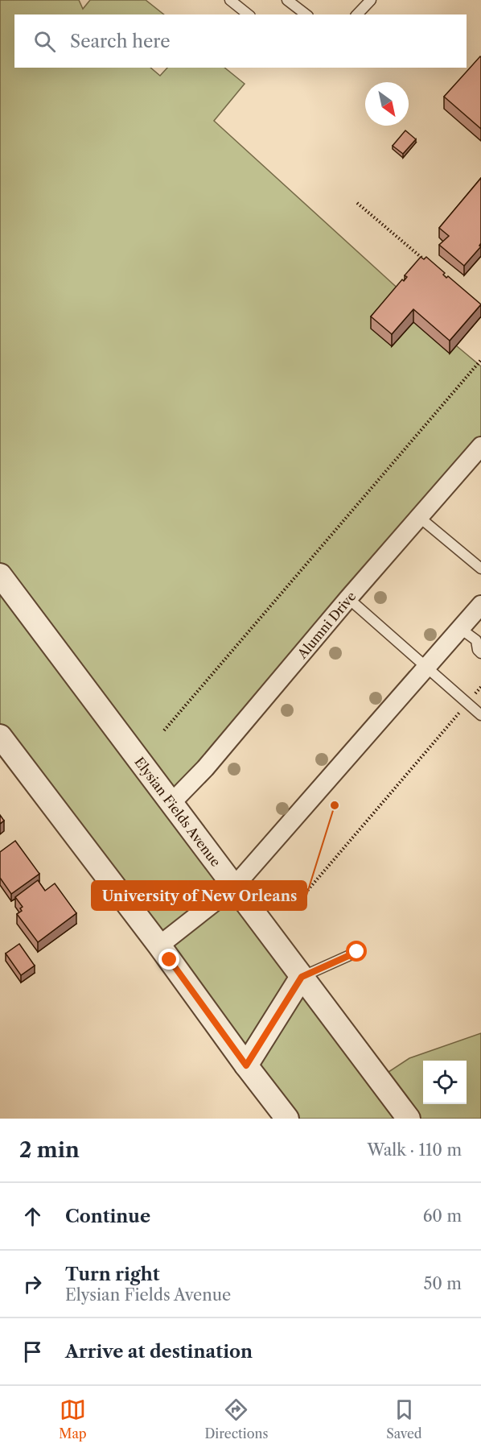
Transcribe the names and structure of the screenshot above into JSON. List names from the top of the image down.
{
  "streets": {
    "street": ["Alumni Drive", "Elysian Fields Avenue"]
  },
  "crossings": [
    ["Alumni Drive", "Elysian Fields Avenue"]
  ],
  "places": ["University of New Orleans"],
  "north": "bottom right",
  "page": {
    "search": "Search here",
    "heading": ["2 min", "Walk · 110 m"],
    "list": [
      ["Continue", "60 m"],
      ["Turn right", "Elysian Fields Avenue", "50 m"],
      "Arrive at destination"
    ],
    "nav": ["Map", "Directions", "Saved"]
  }
}
